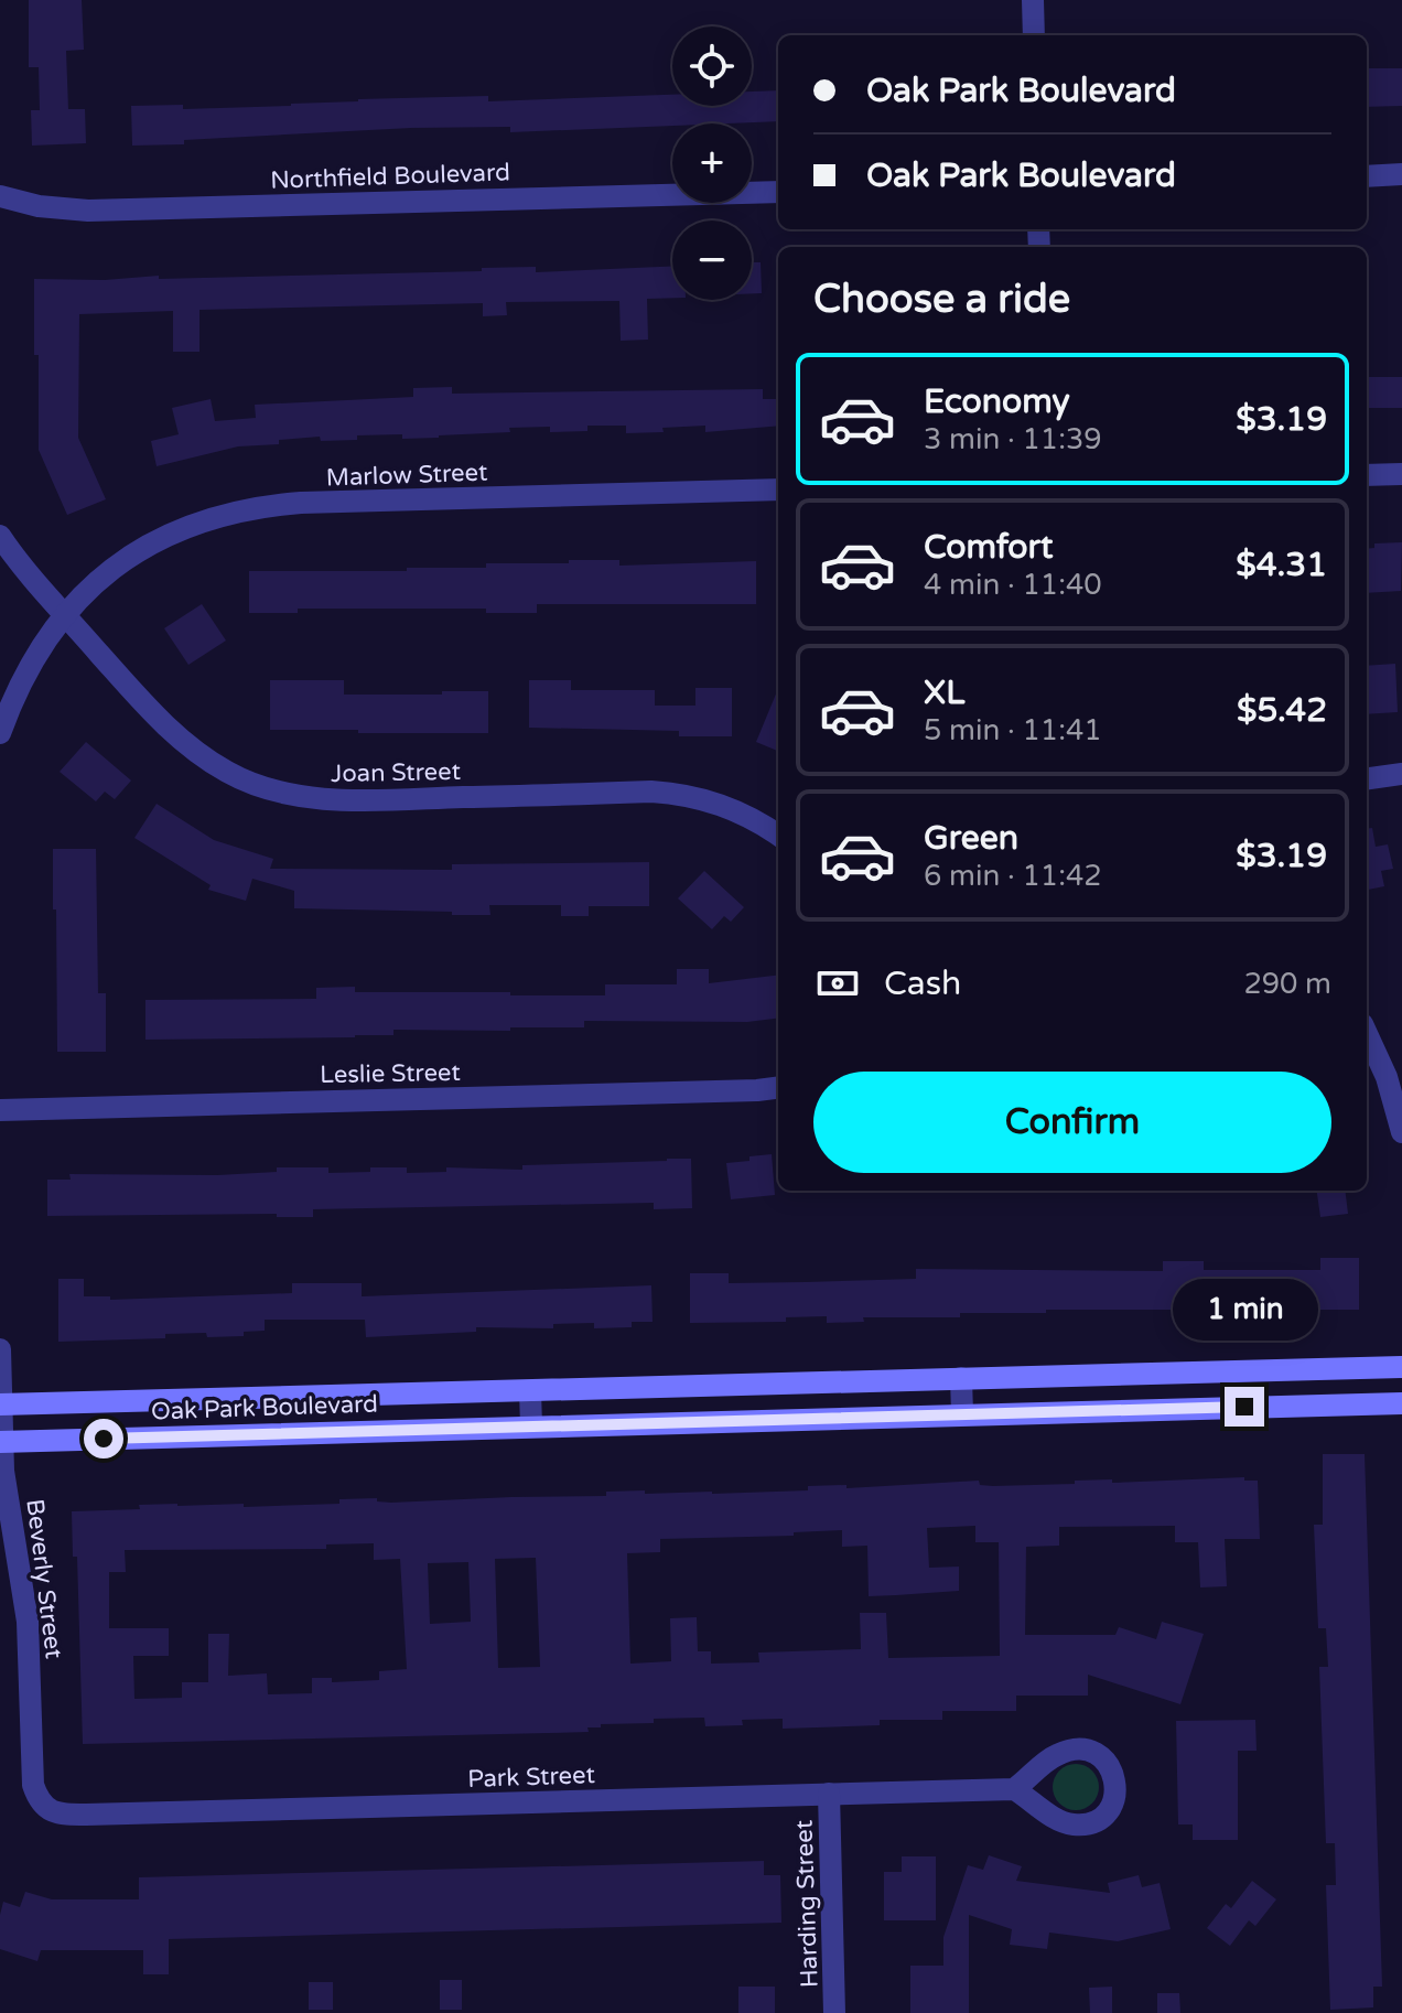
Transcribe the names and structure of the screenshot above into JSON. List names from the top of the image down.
{
  "streets": {
    "street": [
      "Northfield Boulevard",
      "Marlow Street",
      "Joan Street",
      "Leslie Street",
      "Oak Park Boulevard",
      "Beverly Street",
      "Park Street",
      "Harding Street"
    ]
  },
  "crossings": [
    ["Marlow Street", "Joan Street"],
    ["Oak Park Boulevard", "Beverly Street"],
    ["Beverly Street", "Park Street"],
    ["Park Street", "Harding Street"]
  ],
  "page": {
    "map_buttons": ["+", "−"],
    "banner": ["Oak Park Boulevard", "Oak Park Boulevard"],
    "heading": "Choose a ride",
    "list": [
      {
        "name": "Economy",
        "note": "3 min · 11:39",
        "value": "$3.19"
      },
      {
        "name": "Comfort",
        "note": "4 min · 11:40",
        "value": "$4.31"
      },
      {
        "name": "XL",
        "note": "5 min · 11:41",
        "value": "$5.42"
      },
      {
        "name": "Green",
        "note": "6 min · 11:42",
        "value": "$3.19"
      }
    ],
    "pay": ["Cash", "290 m"],
    "buttons": "Confirm",
    "bubble": "1 min"
  }
}
